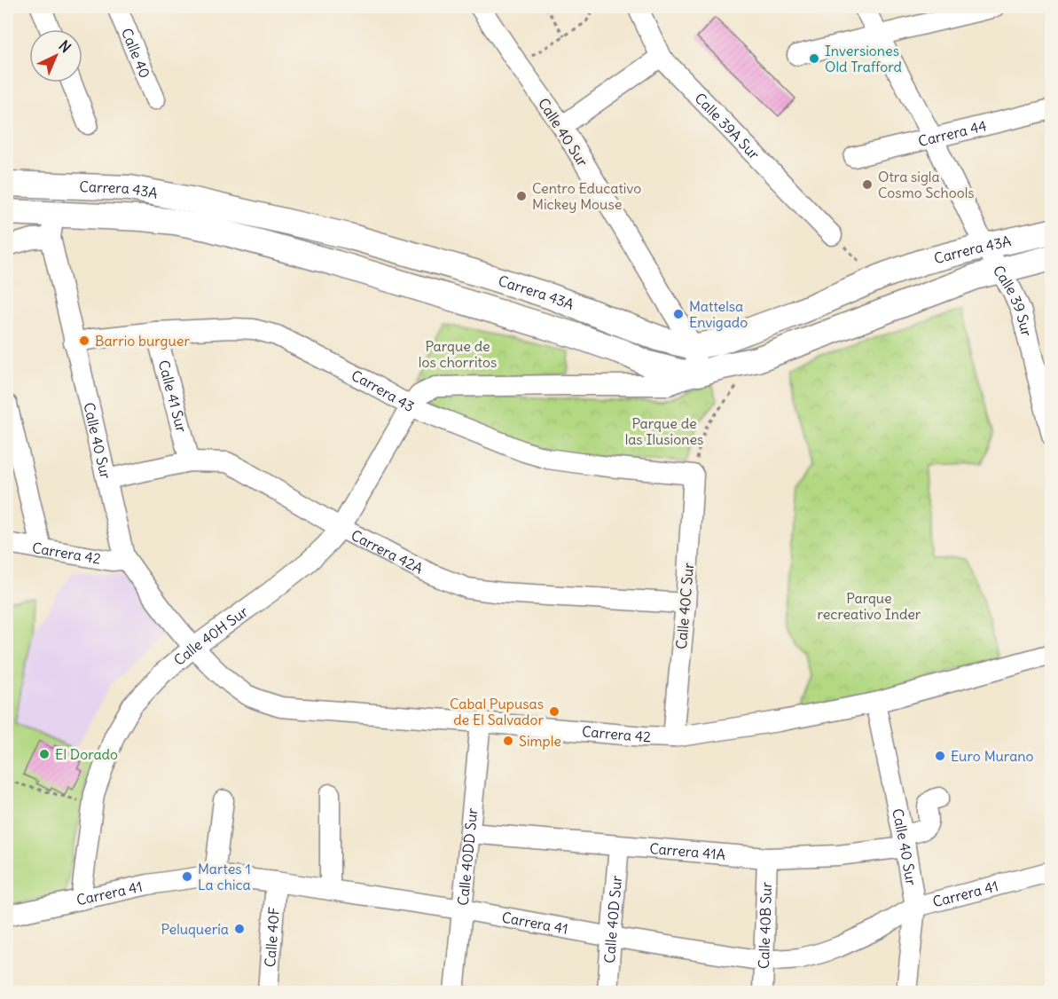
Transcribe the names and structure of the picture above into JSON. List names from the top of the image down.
{
  "streets": {
    "main road": ["Carrera 43A"],
    "street": [
      "Calle 40",
      "Calle 39A Sur",
      "Calle 40 Sur",
      "Carrera 44",
      "Calle 39 Sur",
      "Carrera 43",
      "Calle 41 Sur",
      "Carrera 42A",
      "Carrera 42",
      "Calle 40C Sur",
      "Calle 40H Sur",
      "Carrera 41A",
      "Calle 40DD Sur",
      "Carrera 41",
      "Calle 40D Sur",
      "Calle 40B Sur",
      "Calle 40F"
    ]
  },
  "crossings": [
    ["Calle 40 Sur", "Carrera 43A"],
    ["Calle 40 Sur", "Carrera 43"],
    ["Calle 40 Sur", "Carrera 42A"],
    ["Calle 40 Sur", "Carrera 42"],
    ["Calle 40 Sur", "Calle 40H Sur"],
    ["Calle 40 Sur", "Carrera 41A"],
    ["Calle 40 Sur", "Carrera 41"],
    ["Carrera 44", "Calle 39 Sur"],
    ["Carrera 43A", "Calle 39 Sur"],
    ["Carrera 43A", "Carrera 43"],
    ["Carrera 43A", "Calle 40H Sur"],
    ["Carrera 43", "Calle 41 Sur"],
    ["Carrera 43", "Calle 40C Sur"],
    ["Carrera 43", "Calle 40H Sur"],
    ["Calle 41 Sur", "Carrera 42A"],
    ["Carrera 42A", "Calle 40C Sur"],
    ["Carrera 42A", "Calle 40H Sur"],
    ["Carrera 42", "Calle 40C Sur"],
    ["Carrera 42", "Calle 40H Sur"],
    ["Carrera 42", "Calle 40DD Sur"],
    ["Calle 40H Sur", "Carrera 41"],
    ["Carrera 41A", "Calle 40DD Sur"],
    ["Carrera 41A", "Calle 40D Sur"],
    ["Carrera 41A", "Calle 40B Sur"],
    ["Calle 40DD Sur", "Carrera 41"],
    ["Carrera 41", "Calle 40D Sur"],
    ["Carrera 41", "Calle 40B Sur"],
    ["Carrera 41", "Calle 40F"]
  ],
  "parks": ["Parque de los chorritos", "Parque de las Ilusiones", "Parque recreativo Inder"],
  "places": [
    "Inversiones Old Trafford",
    "Otra sigla Cosmo Schools",
    "Centro Educativo Mickey Mouse",
    "Mattelsa Envigado",
    "Barrio burguer",
    "Cabal Pupusas de El Salvador",
    "Simple",
    "El Dorado",
    "Euro Murano",
    "Martes 1 La chica",
    "Peluquería"
  ],
  "north": "top right"
}
